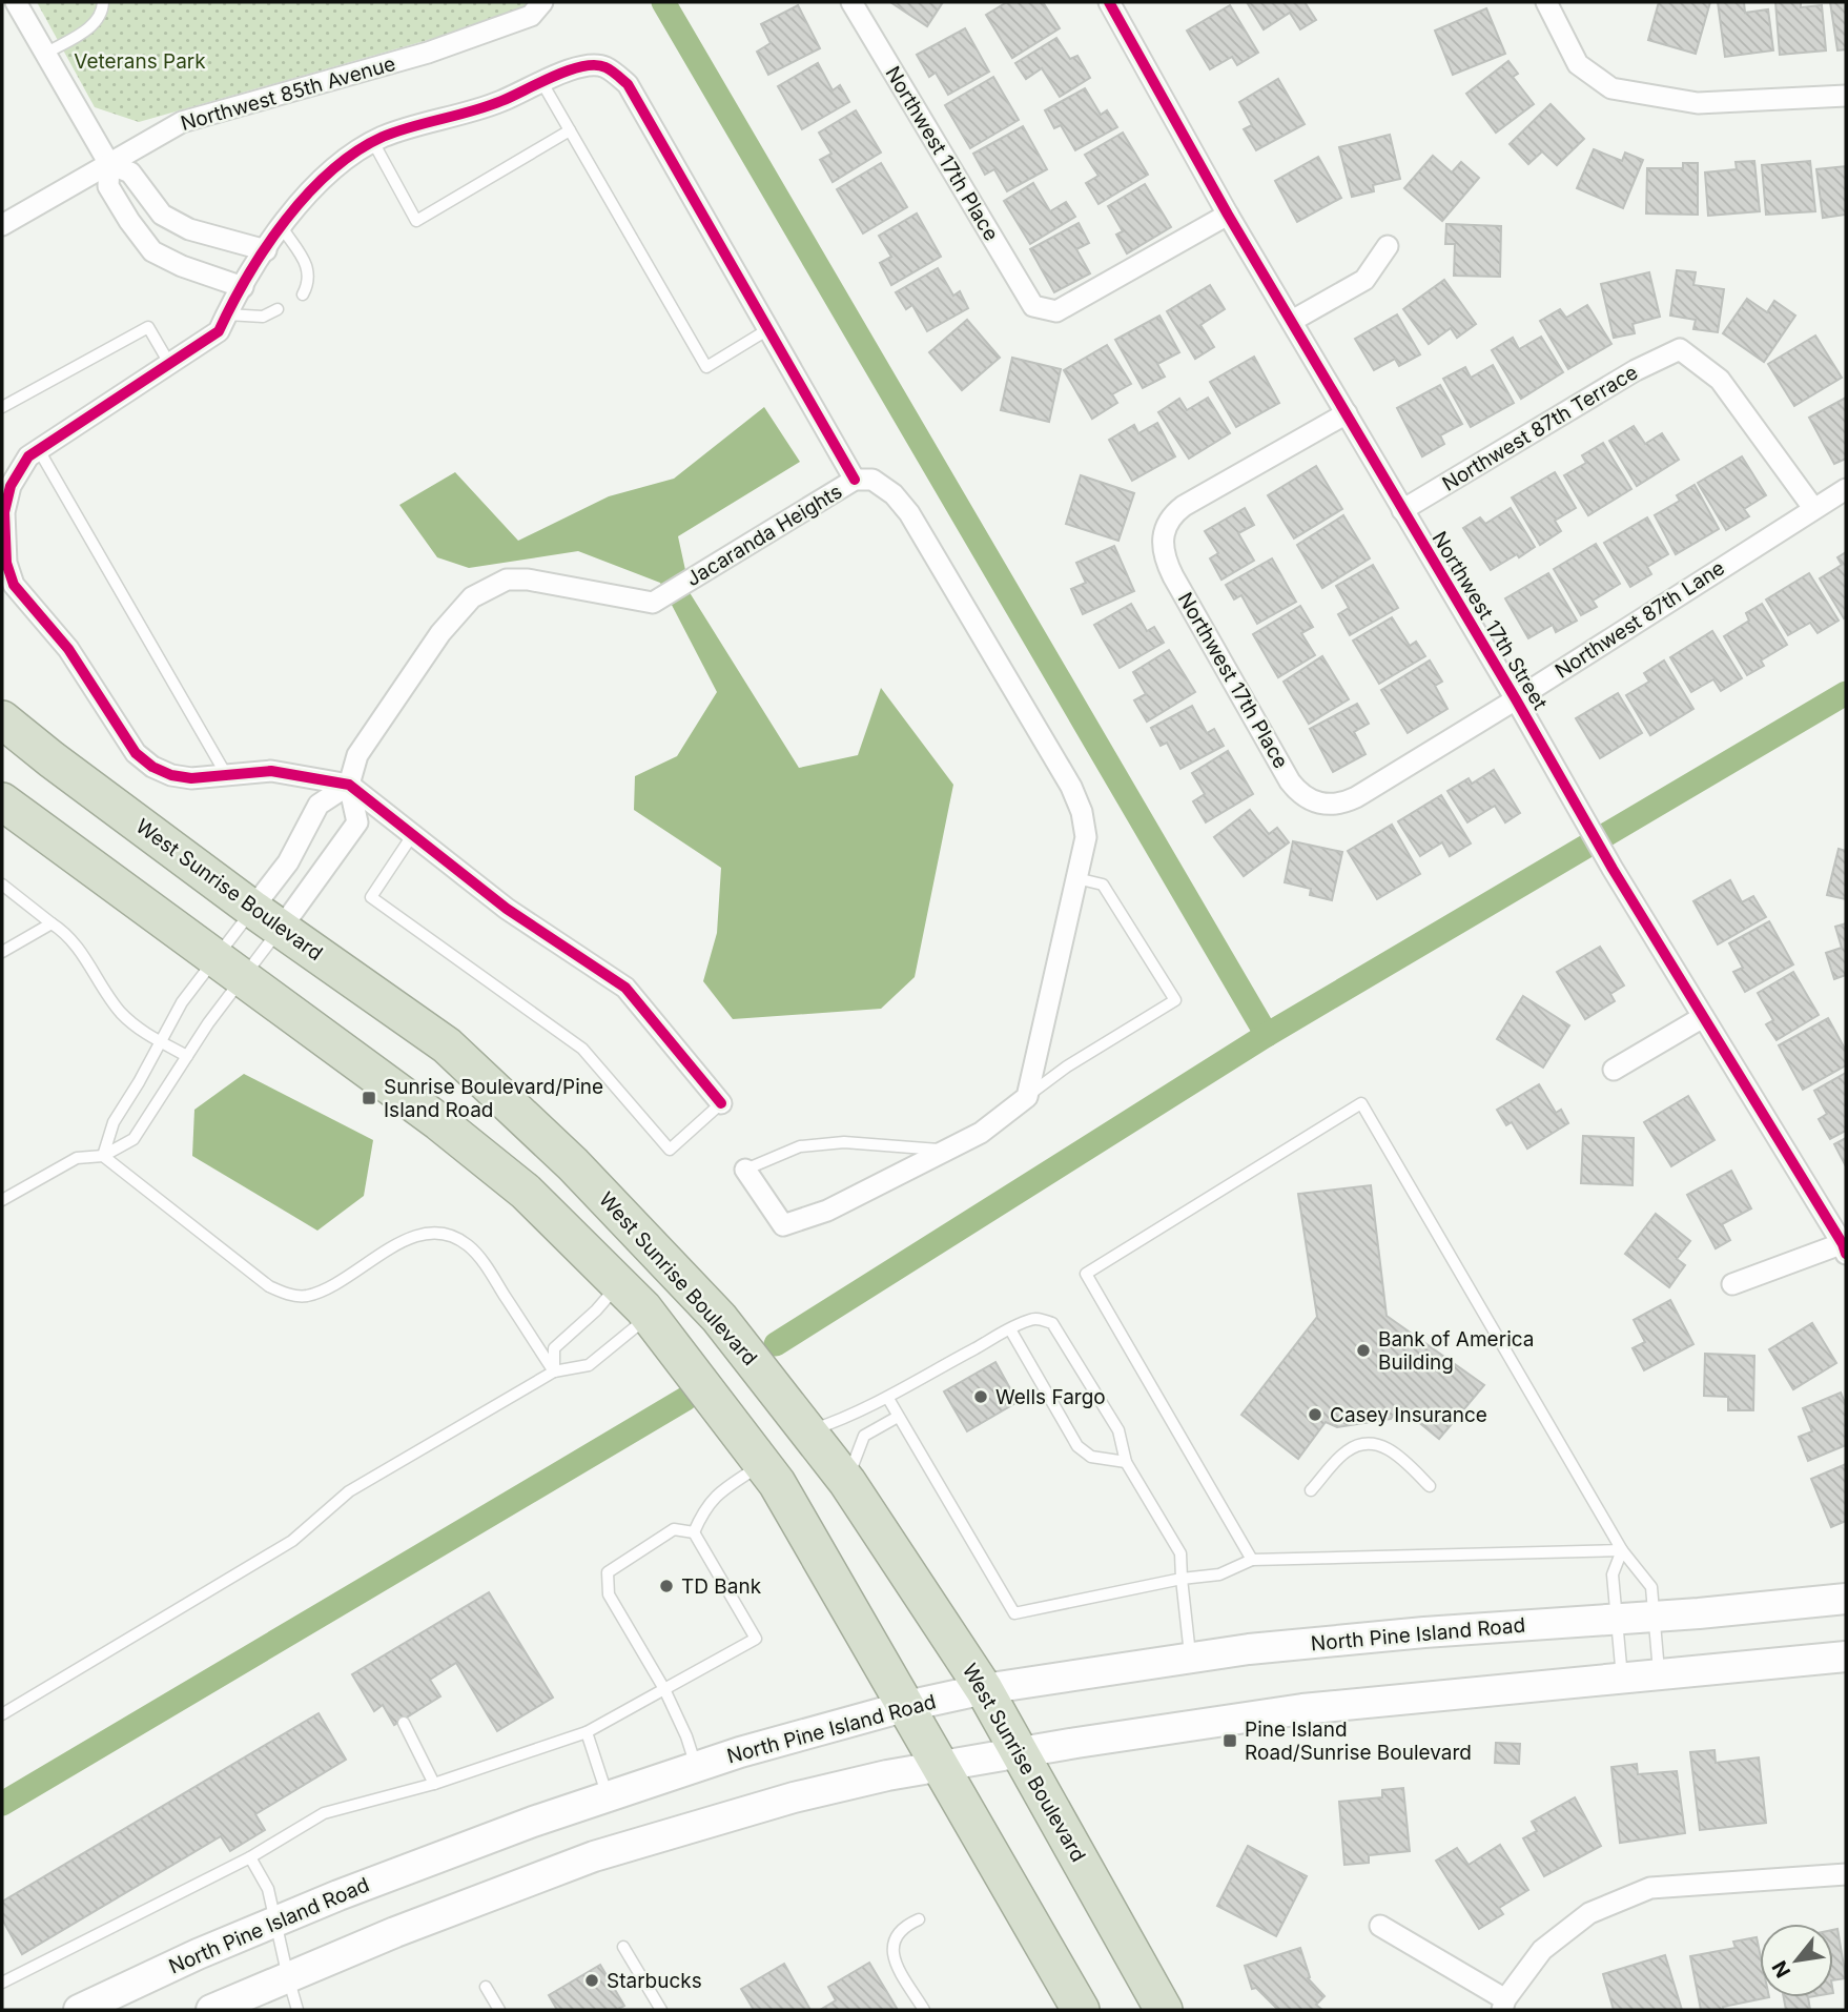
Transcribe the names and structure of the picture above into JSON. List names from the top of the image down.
{
  "streets": {
    "highway": ["West Sunrise Boulevard"],
    "main road": ["North Pine Island Road"],
    "street": [
      "Northwest 85th Avenue",
      "Northwest 17th Place",
      "Northwest 87th Terrace",
      "Jacaranda Heights",
      "Northwest 87th Lane",
      "Northwest 17th Street"
    ]
  },
  "crossings": [
    ["Northwest 17th Place", "Northwest 87th Lane"],
    ["Northwest 17th Place", "Northwest 17th Street"],
    ["Northwest 87th Terrace", "Northwest 87th Lane"],
    ["Northwest 87th Terrace", "Northwest 17th Street"],
    ["Northwest 87th Lane", "Northwest 17th Street"],
    ["West Sunrise Boulevard", "North Pine Island Road"]
  ],
  "parks": ["Veterans Park"],
  "places": {
    "transit": ["Sunrise Boulevard/Pine Island Road", "Pine Island Road/Sunrise Boulevard"],
    "other": [
      "Bank of America Building",
      "Wells Fargo",
      "Casey Insurance",
      "TD Bank",
      "Starbucks"
    ]
  },
  "north": "bottom left"
}
